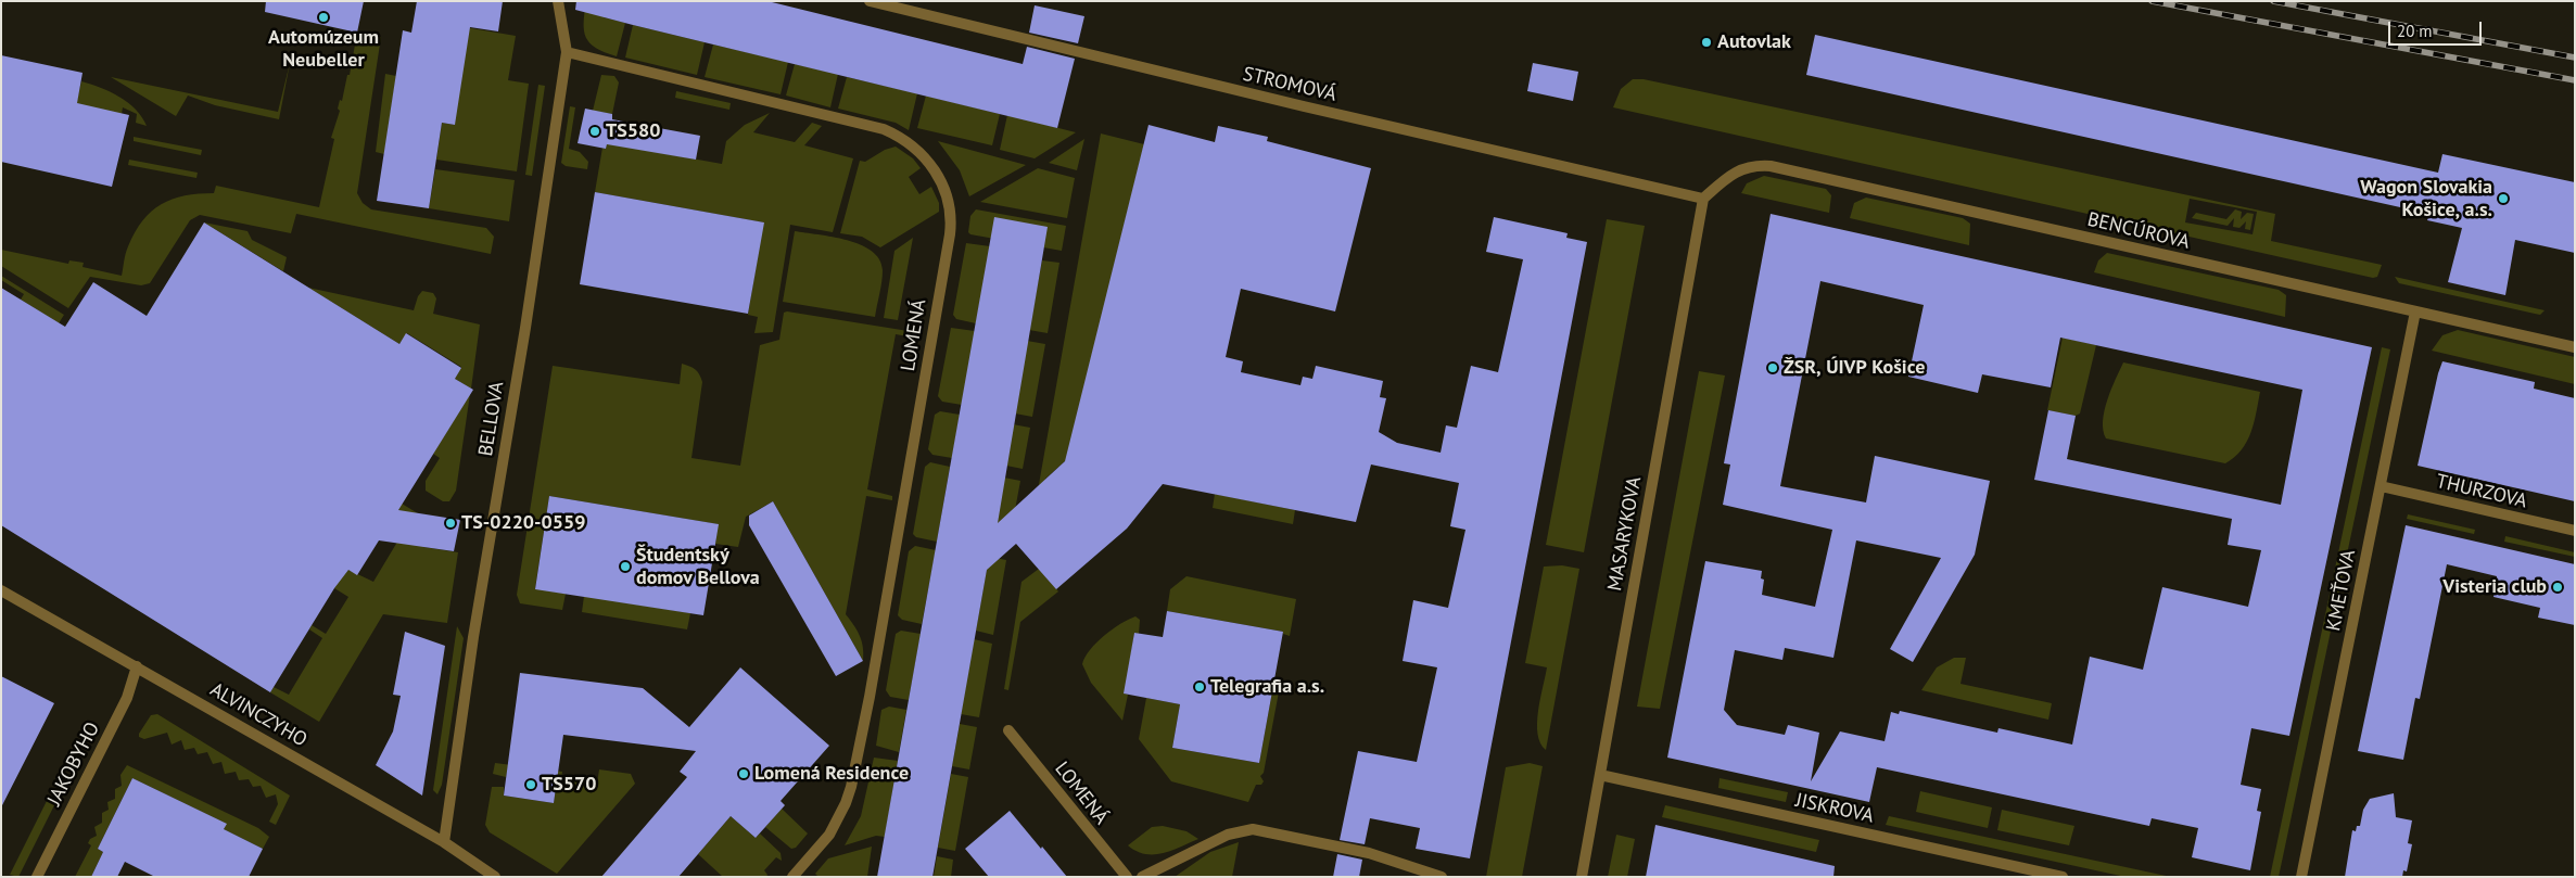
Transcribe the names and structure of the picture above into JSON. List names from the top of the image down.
{
  "streets": {
    "street": [
      "STROMOVÁ",
      "BENCÚROVA",
      "LOMENÁ",
      "BELLOVA",
      "THURZOVA",
      "MASARYKOVA",
      "KMEŤOVA",
      "ALVINCZYHO",
      "JAKOBYHO",
      "JISKROVA"
    ]
  },
  "crossings": [
    ["STROMOVÁ", "BENCÚROVA"],
    ["STROMOVÁ", "MASARYKOVA"],
    ["BENCÚROVA", "MASARYKOVA"],
    ["BENCÚROVA", "KMEŤOVA"],
    ["LOMENÁ", "BELLOVA"],
    ["BELLOVA", "ALVINCZYHO"],
    ["THURZOVA", "KMEŤOVA"],
    ["MASARYKOVA", "JISKROVA"],
    ["ALVINCZYHO", "JAKOBYHO"]
  ],
  "places": [
    "Automúzeum Neubeller",
    "Autovlak",
    "TS580",
    "Wagon Slovakia Košice, a.s.",
    "ŽSR, ÚIVP Košice",
    "TS-0220-0559",
    "Študentský domov Bellova",
    "Visteria club",
    "Telegrafia a.s.",
    "Lomená Residence",
    "TS570"
  ],
  "scale_bar": "20 m"
}
